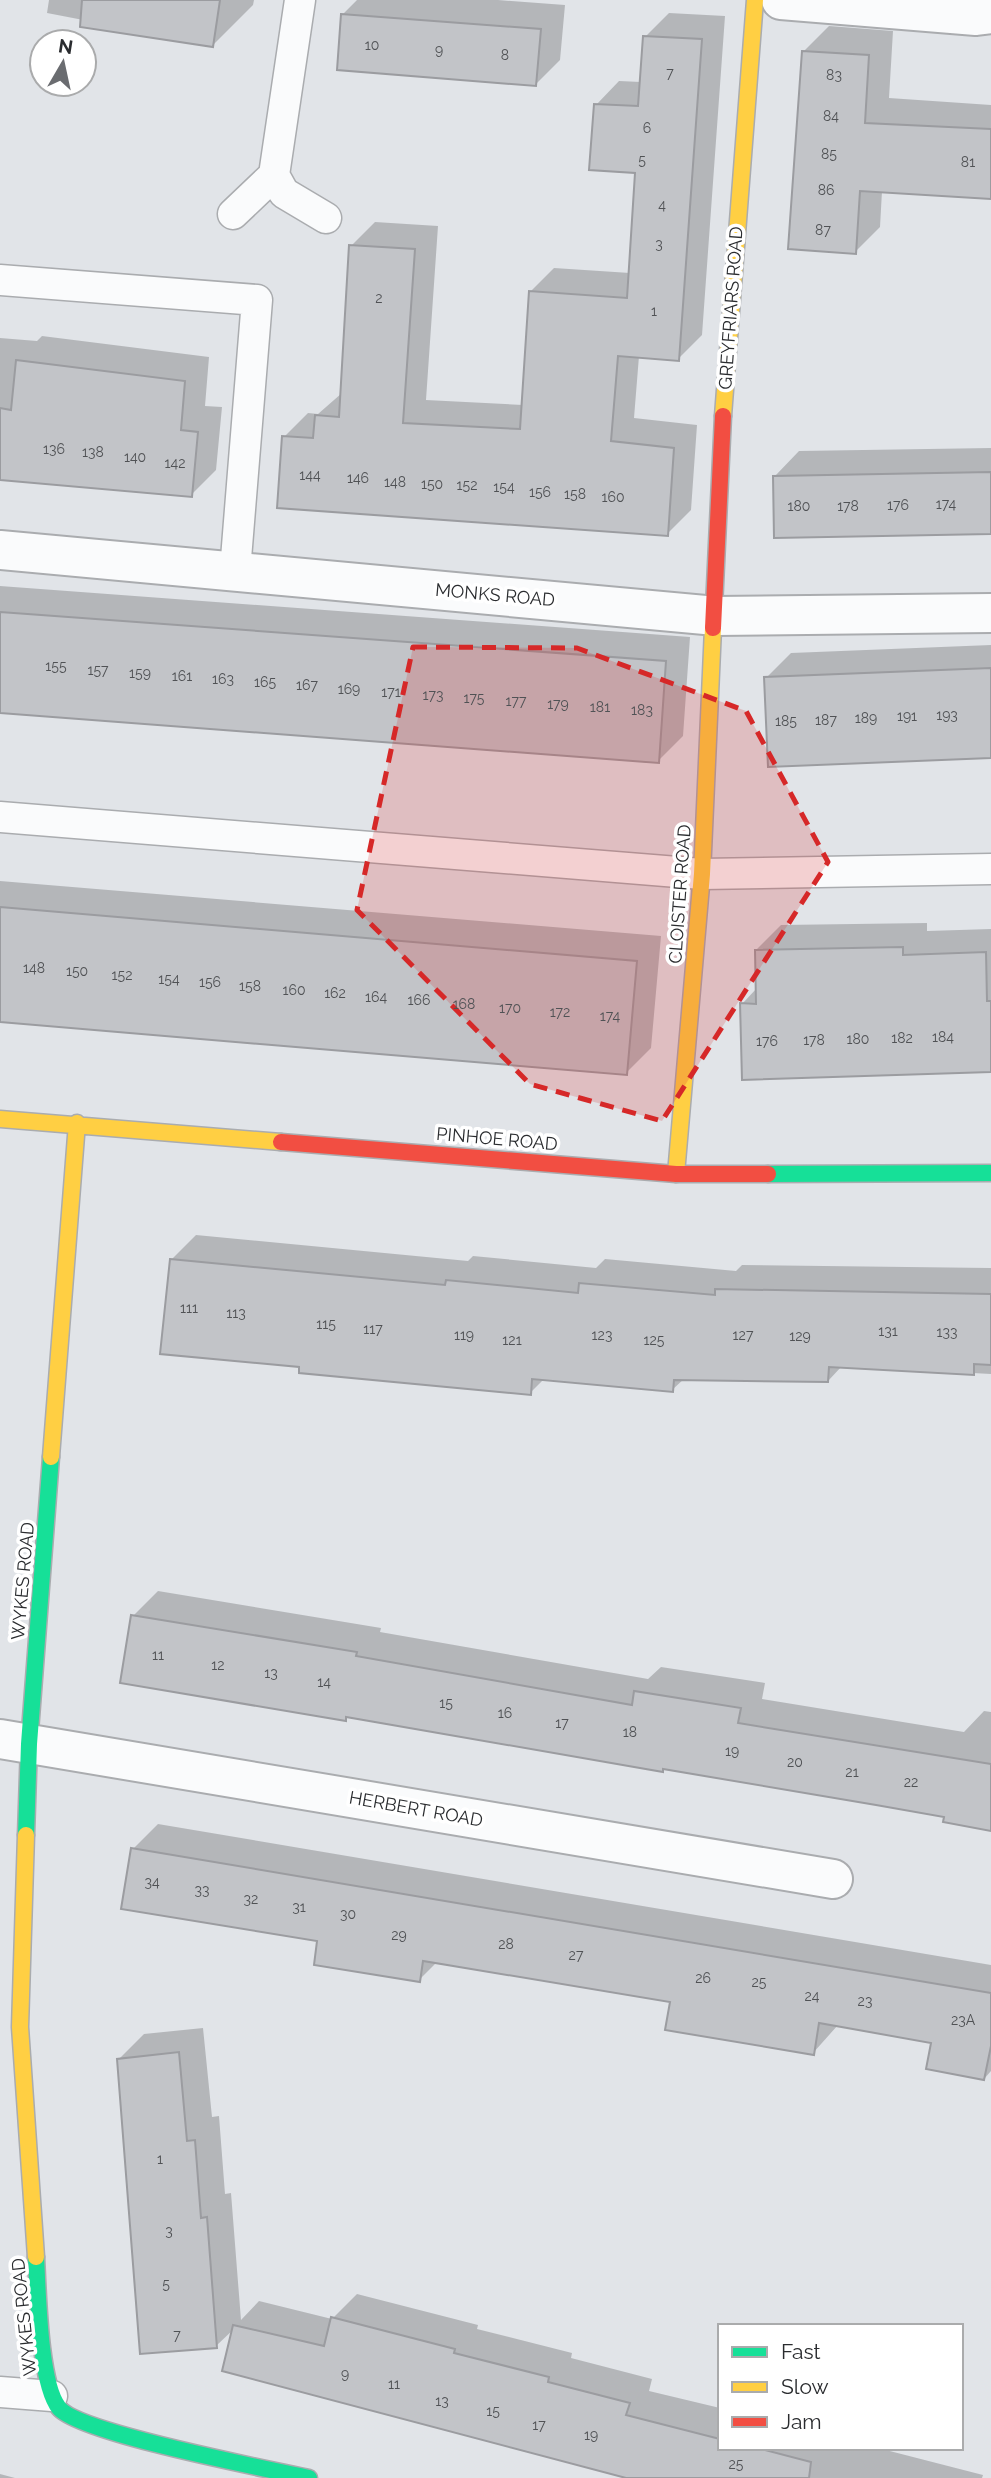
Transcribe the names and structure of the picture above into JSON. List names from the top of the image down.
{
  "streets": {
    "street": [
      "GREYFRIARS ROAD",
      "MONKS ROAD",
      "CLOISTER ROAD",
      "PINHOE ROAD",
      "WYKES ROAD",
      "HERBERT ROAD"
    ]
  },
  "crossings": [
    ["GREYFRIARS ROAD", "MONKS ROAD"],
    ["GREYFRIARS ROAD", "CLOISTER ROAD"],
    ["MONKS ROAD", "CLOISTER ROAD"],
    ["CLOISTER ROAD", "PINHOE ROAD"],
    ["PINHOE ROAD", "WYKES ROAD"],
    ["WYKES ROAD", "HERBERT ROAD"]
  ],
  "house_numbers": [
    "10",
    "9",
    "8",
    "7",
    "83",
    "84",
    "6",
    "85",
    "5",
    "81",
    "86",
    "4",
    "87",
    "3",
    "2",
    "1",
    "136",
    "138",
    "140",
    "142",
    "144",
    "146",
    "148",
    "150",
    "152",
    "154",
    "156",
    "158",
    "160",
    "174",
    "176",
    "180",
    "178",
    "155",
    "157",
    "159",
    "161",
    "163",
    "165",
    "167",
    "169",
    "171",
    "173",
    "175",
    "177",
    "179",
    "181",
    "183",
    "193",
    "191",
    "189",
    "187",
    "185",
    "148",
    "150",
    "152",
    "154",
    "156",
    "158",
    "160",
    "162",
    "164",
    "166",
    "168",
    "170",
    "172",
    "174",
    "184",
    "182",
    "180",
    "178",
    "176",
    "111",
    "113",
    "115",
    "117",
    "131",
    "133",
    "119",
    "123",
    "127",
    "129",
    "121",
    "125",
    "11",
    "12",
    "13",
    "14",
    "15",
    "16",
    "17",
    "18",
    "19",
    "20",
    "21",
    "22",
    "34",
    "33",
    "32",
    "31",
    "30",
    "29",
    "28",
    "27",
    "26",
    "25",
    "24",
    "23",
    "23A",
    "1",
    "3",
    "5",
    "7",
    "9",
    "11",
    "13",
    "15",
    "17",
    "19",
    "25"
  ],
  "legend": ["Fast", "Slow", "Jam"],
  "north": "top"
}
